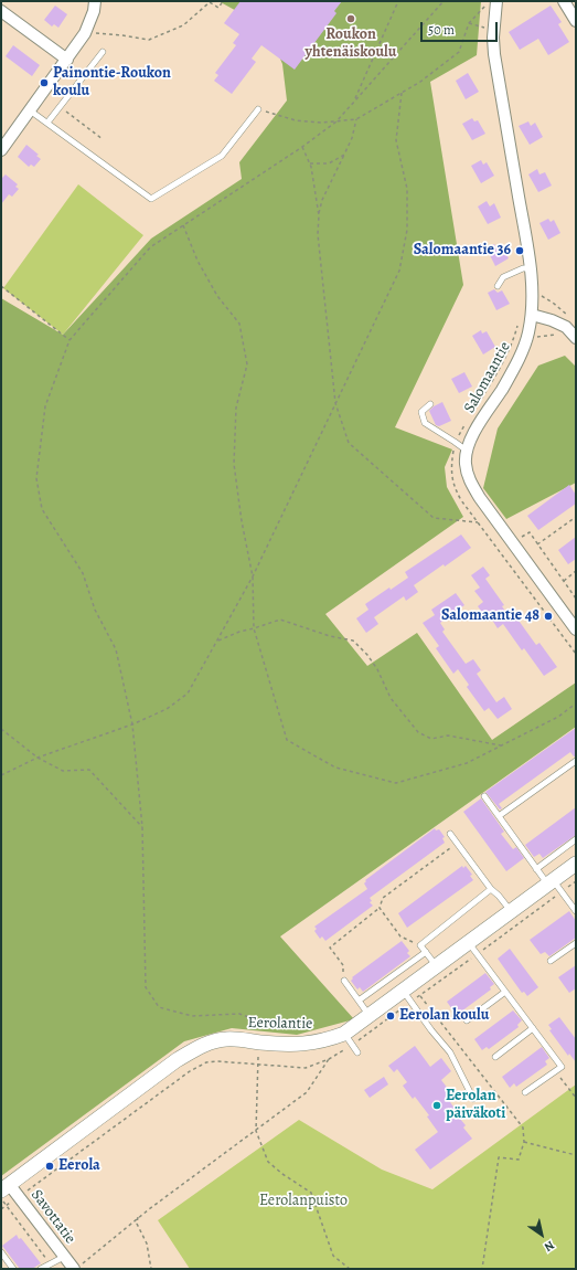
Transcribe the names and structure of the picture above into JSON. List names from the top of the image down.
{
  "streets": {
    "street": ["Salomaantie", "Eerolantie", "Savottatie"]
  },
  "crossings": [
    ["Eerolantie", "Savottatie"]
  ],
  "parks": ["Eerolanpuisto"],
  "places": [
    "Roukon yhtenäiskoulu",
    "Painontie-Roukon koulu",
    "Salomaantie 36",
    "Salomaantie 48",
    "Eerolan koulu",
    "Eerolan päiväkoti",
    "Eerola"
  ],
  "scale_bar": "50 m",
  "north": "bottom right"
}
